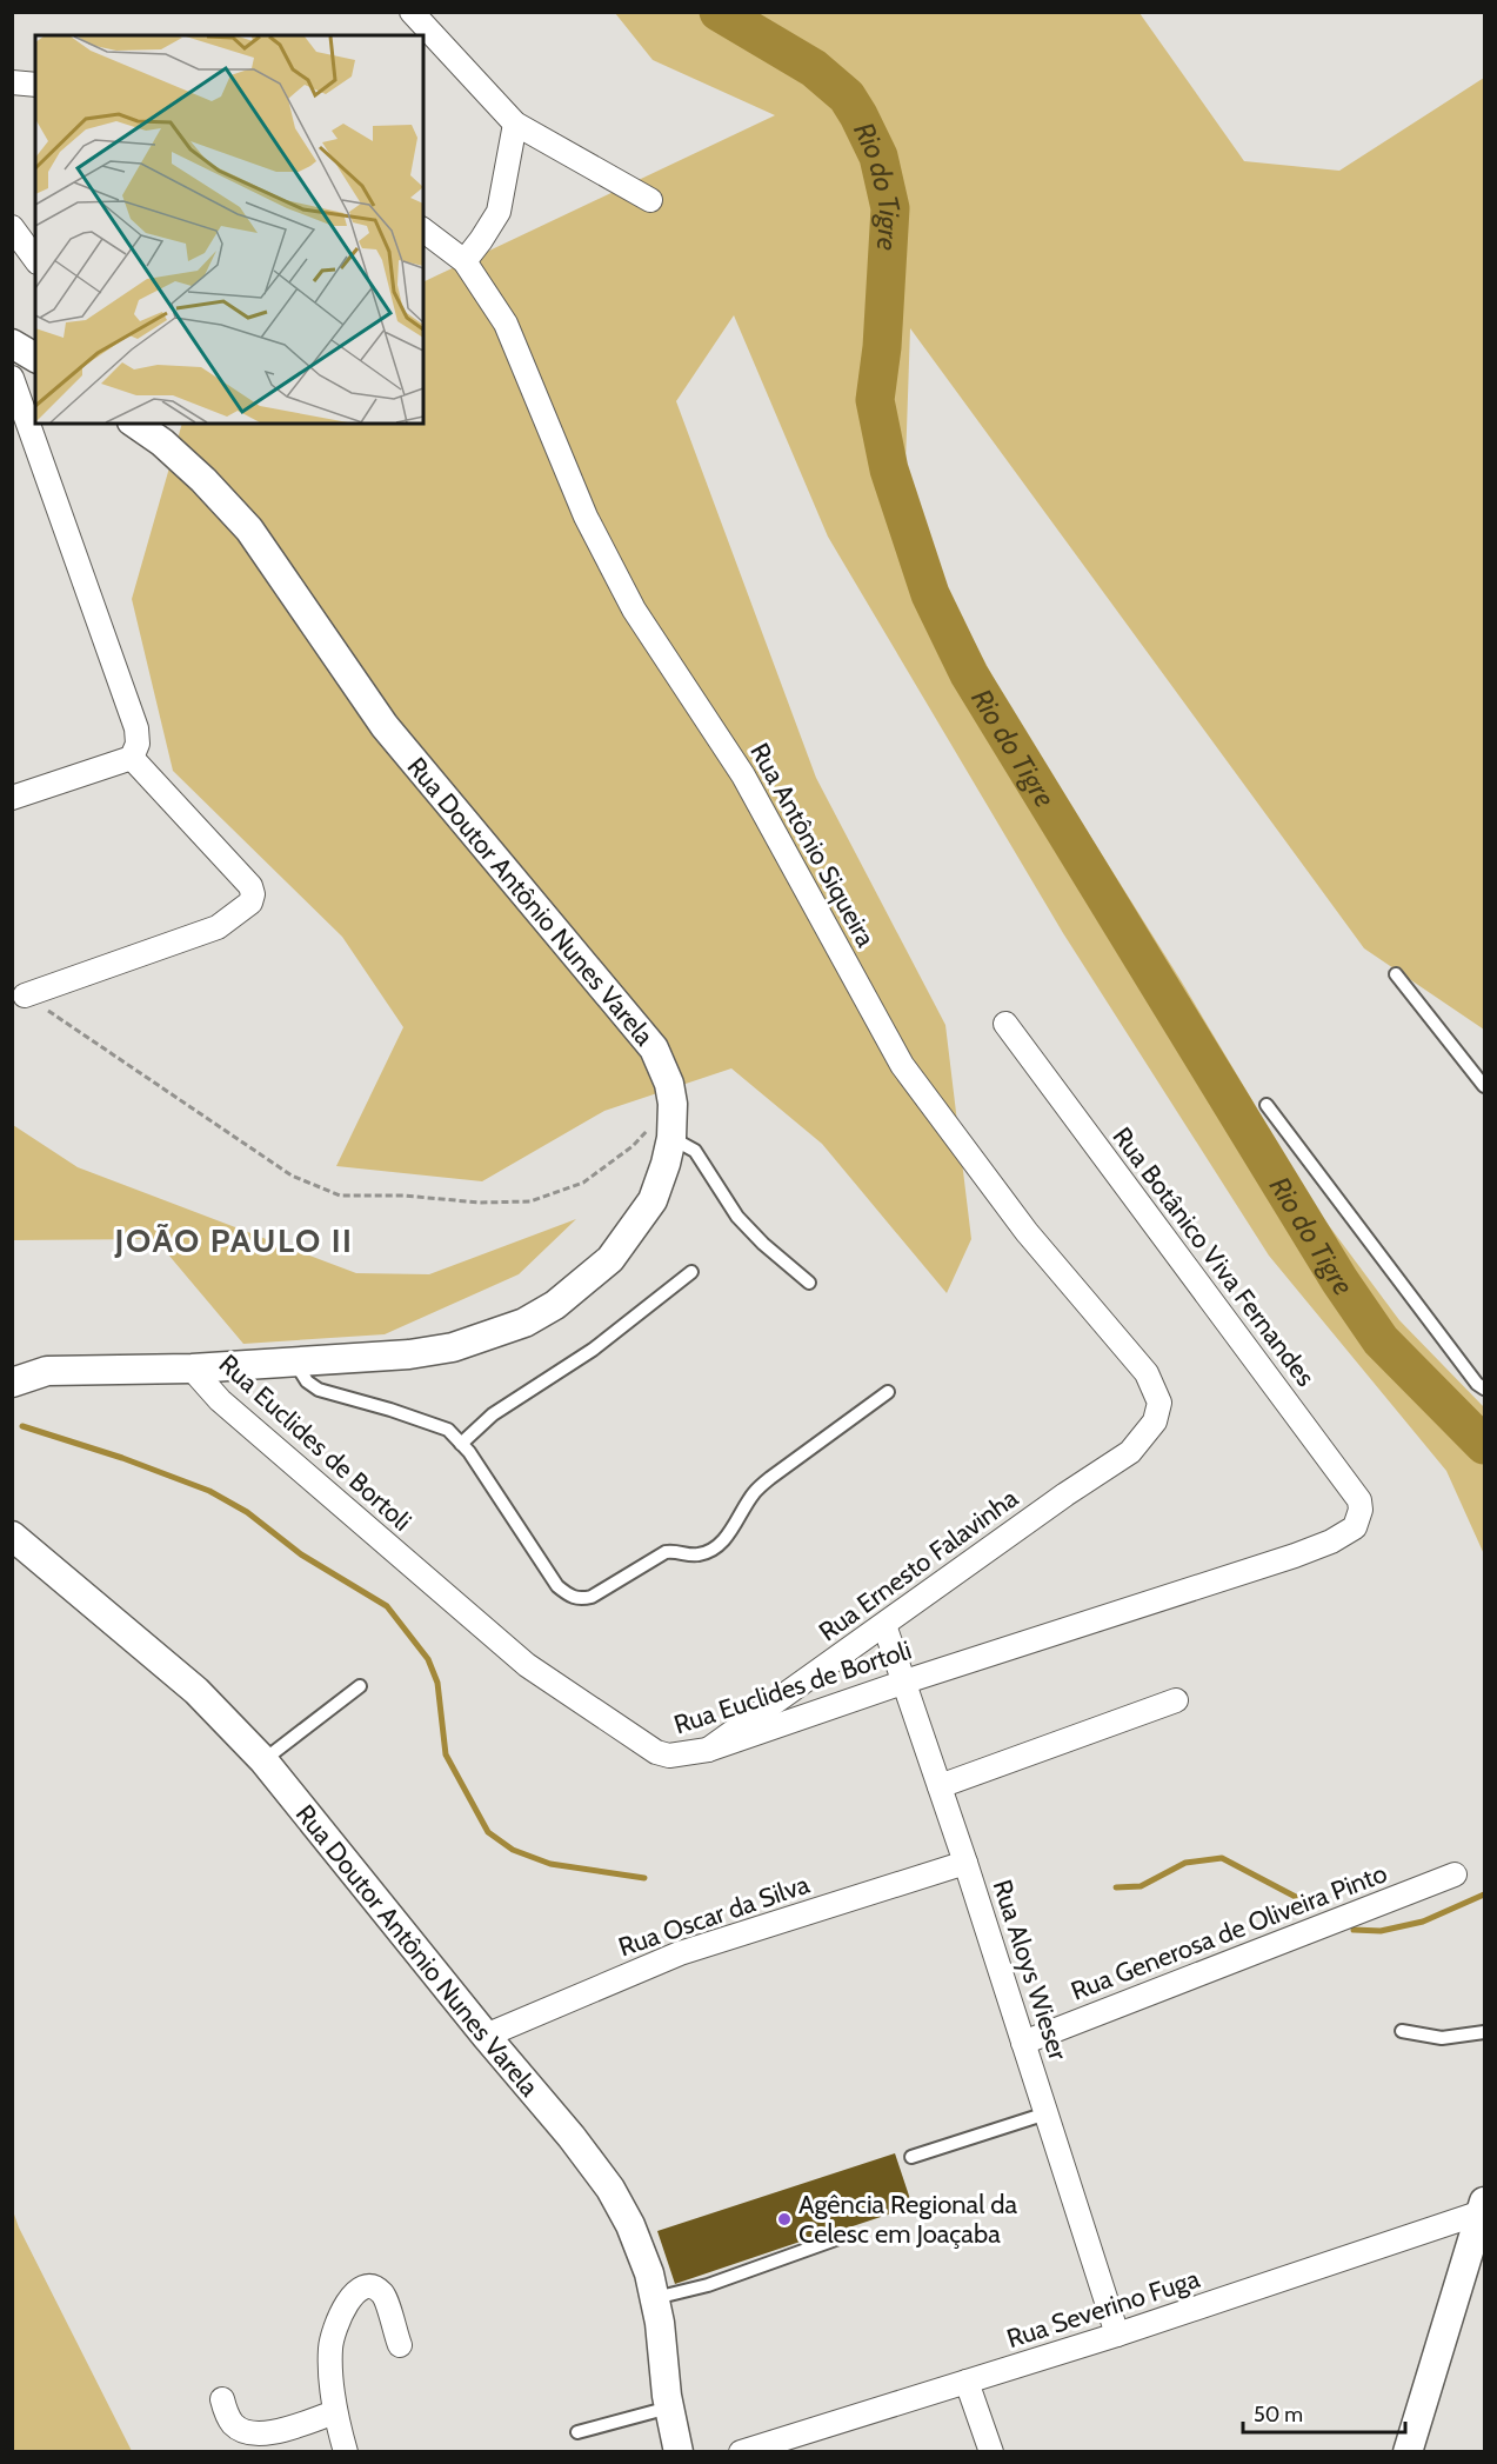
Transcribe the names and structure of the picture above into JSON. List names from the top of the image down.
{
  "streets": {
    "street": [
      "Rua Antônio Siqueira",
      "Rua Doutor Antônio Nunes Varela",
      "Rua Botânico Viva Fernandes",
      "Rua Euclides de Bortoli",
      "Rua Ernesto Falavinha",
      "Rua Oscar da Silva",
      "Rua Generosa de Oliveira Pinto",
      "Rua Aloys Wieser",
      "Rua Severino Fuga"
    ]
  },
  "crossings": [
    ["Rua Antônio Siqueira", "Rua Ernesto Falavinha"],
    ["Rua Doutor Antônio Nunes Varela", "Rua Euclides de Bortoli"],
    ["Rua Doutor Antônio Nunes Varela", "Rua Oscar da Silva"],
    ["Rua Botânico Viva Fernandes", "Rua Euclides de Bortoli"],
    ["Rua Euclides de Bortoli", "Rua Ernesto Falavinha"],
    ["Rua Euclides de Bortoli", "Rua Aloys Wieser"],
    ["Rua Ernesto Falavinha", "Rua Aloys Wieser"],
    ["Rua Oscar da Silva", "Rua Aloys Wieser"],
    ["Rua Generosa de Oliveira Pinto", "Rua Aloys Wieser"],
    ["Rua Aloys Wieser", "Rua Severino Fuga"]
  ],
  "districts": ["JOÃO PAULO II"],
  "water": ["Rio do Tigre"],
  "places": ["Agência Regional da Celesc em Joaçaba"],
  "scale_bar": "50 m"
}
